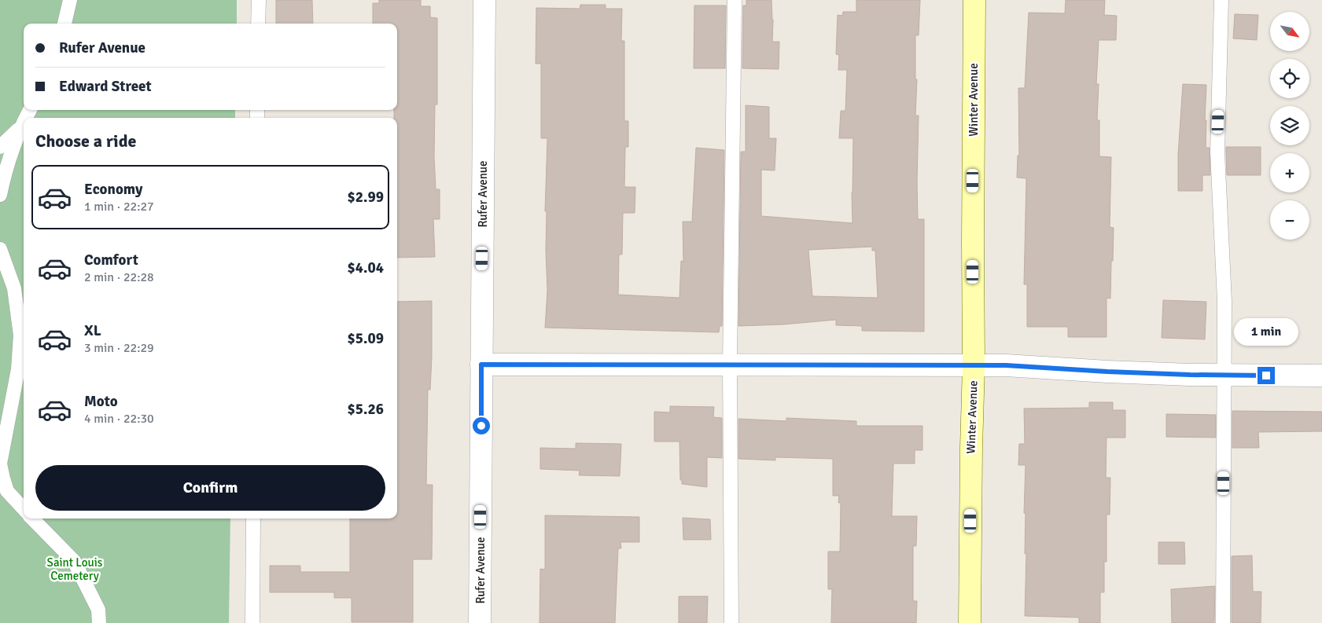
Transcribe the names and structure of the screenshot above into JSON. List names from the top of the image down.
{
  "streets": {
    "main road": ["Winter Avenue"],
    "street": ["Rufer Avenue"]
  },
  "parks": ["Saint Louis Cemetery"],
  "north": "bottom right",
  "page": {
    "map_buttons": ["+", "−"],
    "banner": ["Rufer Avenue", "Edward Street"],
    "heading": "Choose a ride",
    "list": [
      {
        "name": "Economy",
        "note": "1 min · 22:27",
        "value": "$2.99"
      },
      {
        "name": "Comfort",
        "note": "2 min · 22:28",
        "value": "$4.04"
      },
      {
        "name": "XL",
        "note": "3 min · 22:29",
        "value": "$5.09"
      },
      {
        "name": "Moto",
        "note": "4 min · 22:30",
        "value": "$5.26"
      }
    ],
    "bubble": "1 min",
    "buttons": "Confirm"
  }
}
